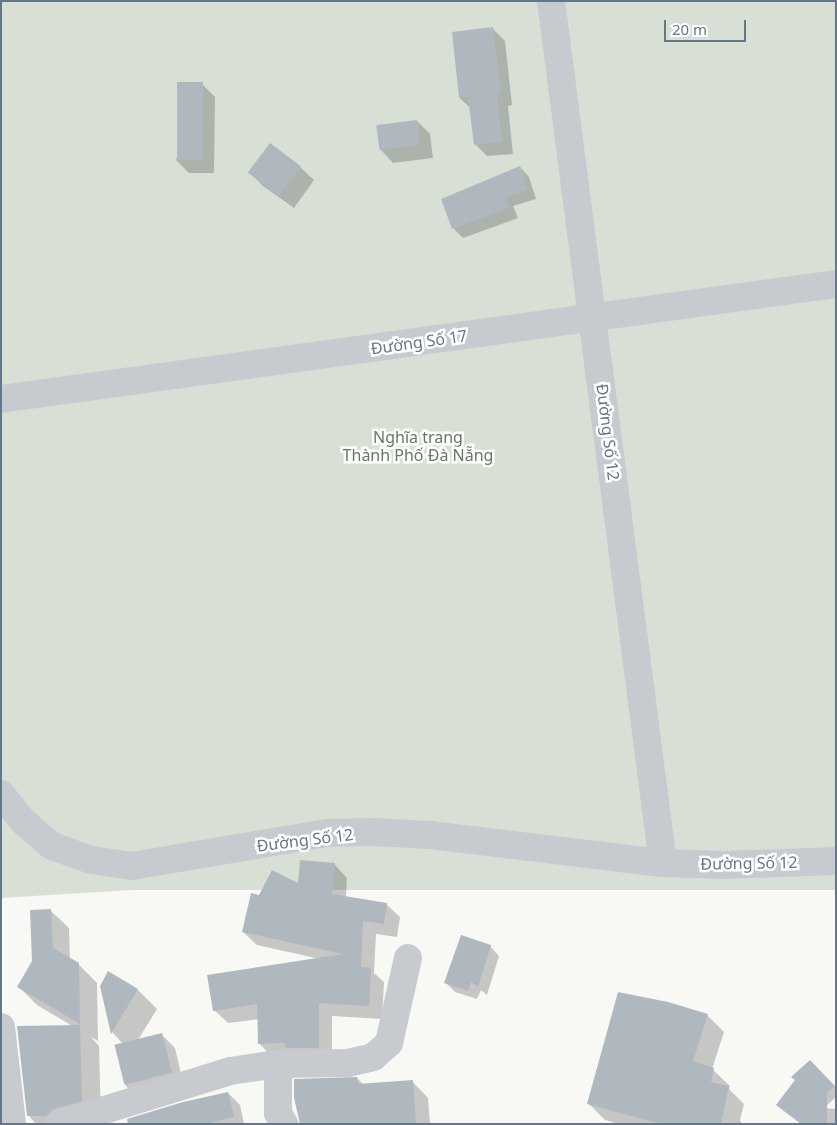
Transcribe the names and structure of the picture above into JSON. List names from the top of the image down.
{
  "streets": {
    "street": ["Đường Số 17", "Đường Số 12"]
  },
  "crossings": [
    ["Đường Số 17", "Đường Số 12"]
  ],
  "parks": ["Nghĩa trang Thành Phố Đà Nẵng"],
  "scale_bar": "20 m"
}
